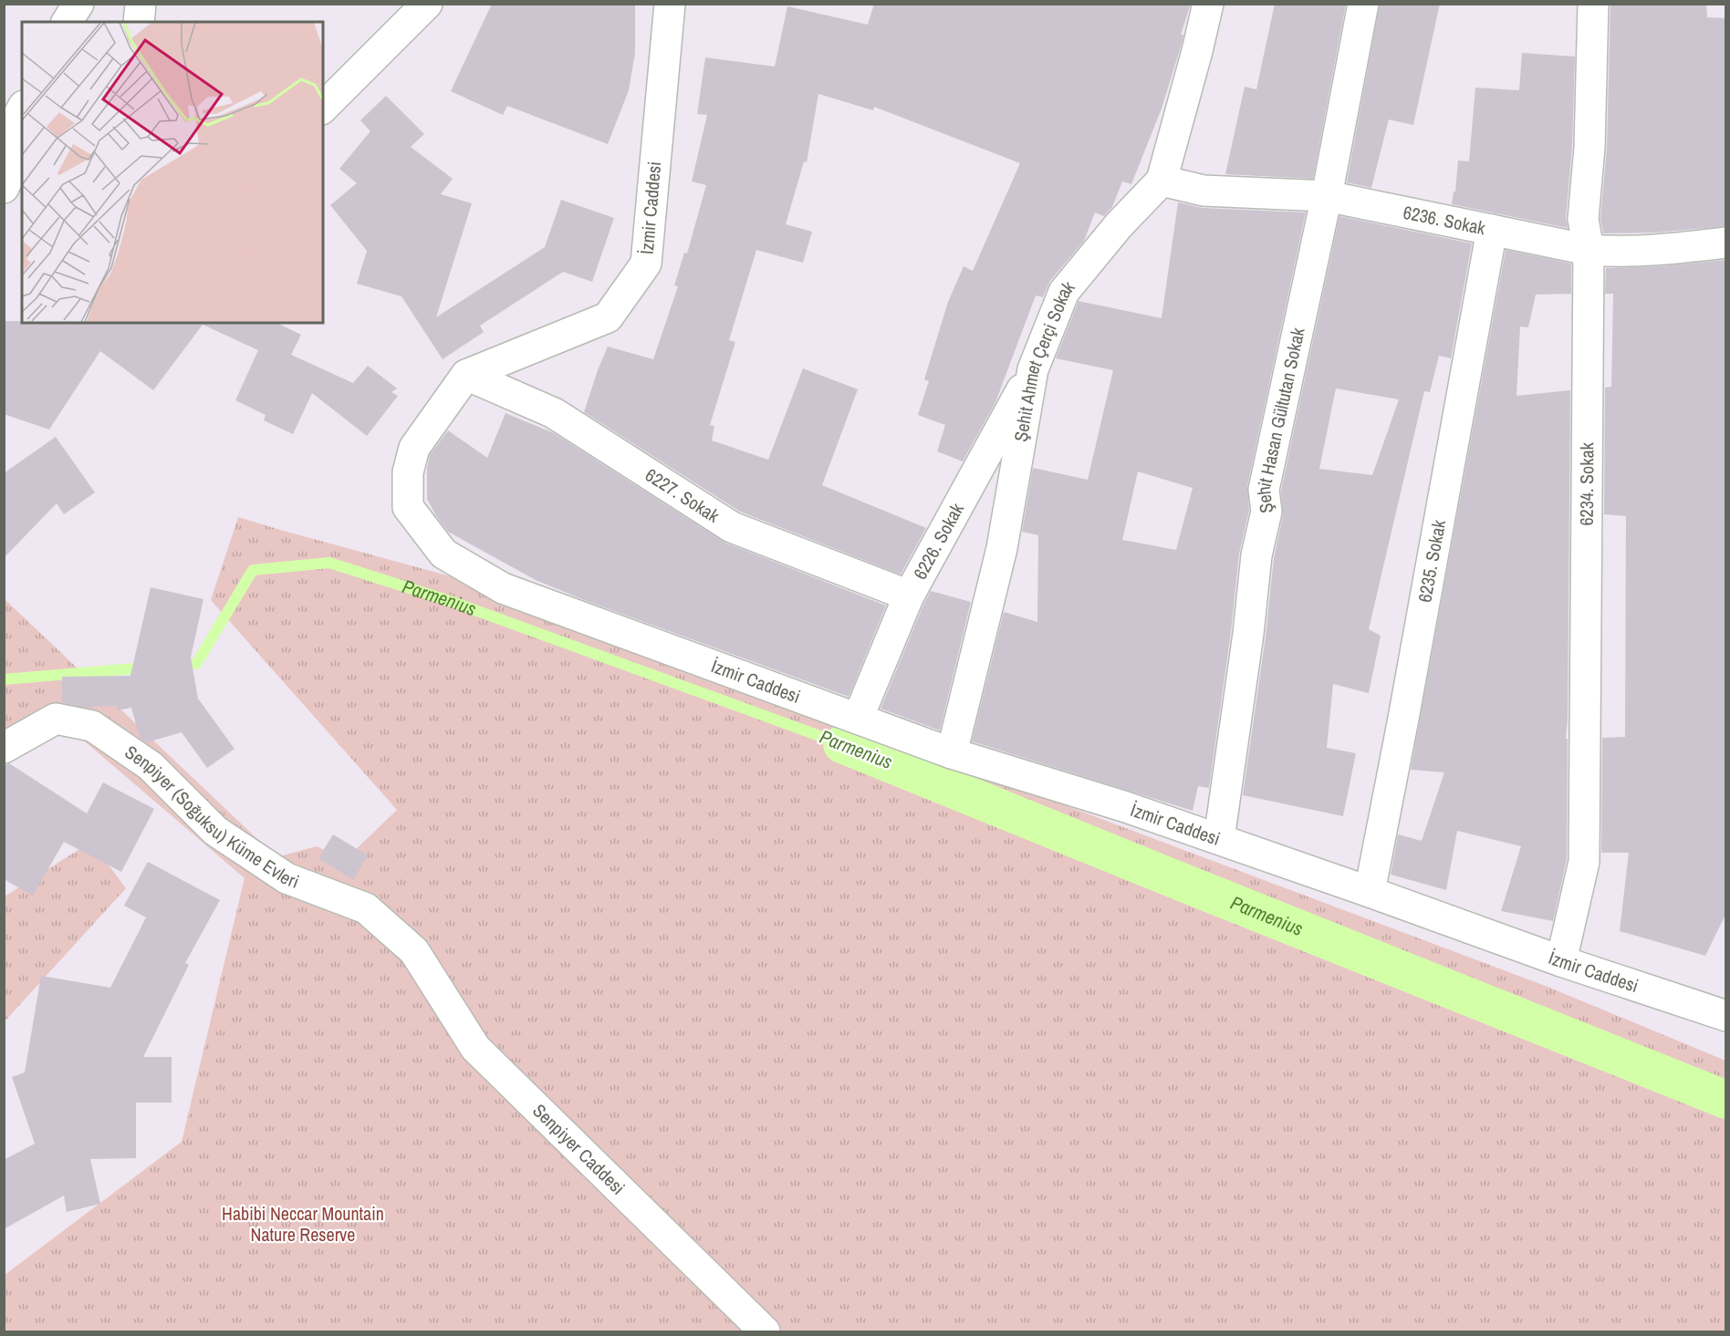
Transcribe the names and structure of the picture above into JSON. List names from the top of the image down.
{
  "streets": {
    "street": [
      "İzmir Caddesi",
      "6236. Sokak",
      "Şehit Ahmet Çerçi Sokak",
      "Şehit Hasan Gültutan Sokak",
      "6234. Sokak",
      "6227. Sokak",
      "6226. Sokak",
      "6235. Sokak",
      "Senpiyer (Soğuksu) Küme Evleri",
      "Senpiyer Caddesi"
    ]
  },
  "crossings": [
    ["İzmir Caddesi", "Şehit Ahmet Çerçi Sokak"],
    ["İzmir Caddesi", "Şehit Hasan Gültutan Sokak"],
    ["İzmir Caddesi", "6234. Sokak"],
    ["İzmir Caddesi", "6227. Sokak"],
    ["İzmir Caddesi", "6226. Sokak"],
    ["İzmir Caddesi", "6235. Sokak"],
    ["6236. Sokak", "Şehit Ahmet Çerçi Sokak"],
    ["6236. Sokak", "Şehit Hasan Gültutan Sokak"],
    ["6236. Sokak", "6234. Sokak"],
    ["6236. Sokak", "6235. Sokak"],
    ["Şehit Ahmet Çerçi Sokak", "6226. Sokak"],
    ["6227. Sokak", "6226. Sokak"],
    ["Senpiyer (Soğuksu) Küme Evleri", "Senpiyer Caddesi"]
  ],
  "water": ["Parmenius"],
  "parks": ["Habibi Neccar Mountain Nature Reserve"]
}
